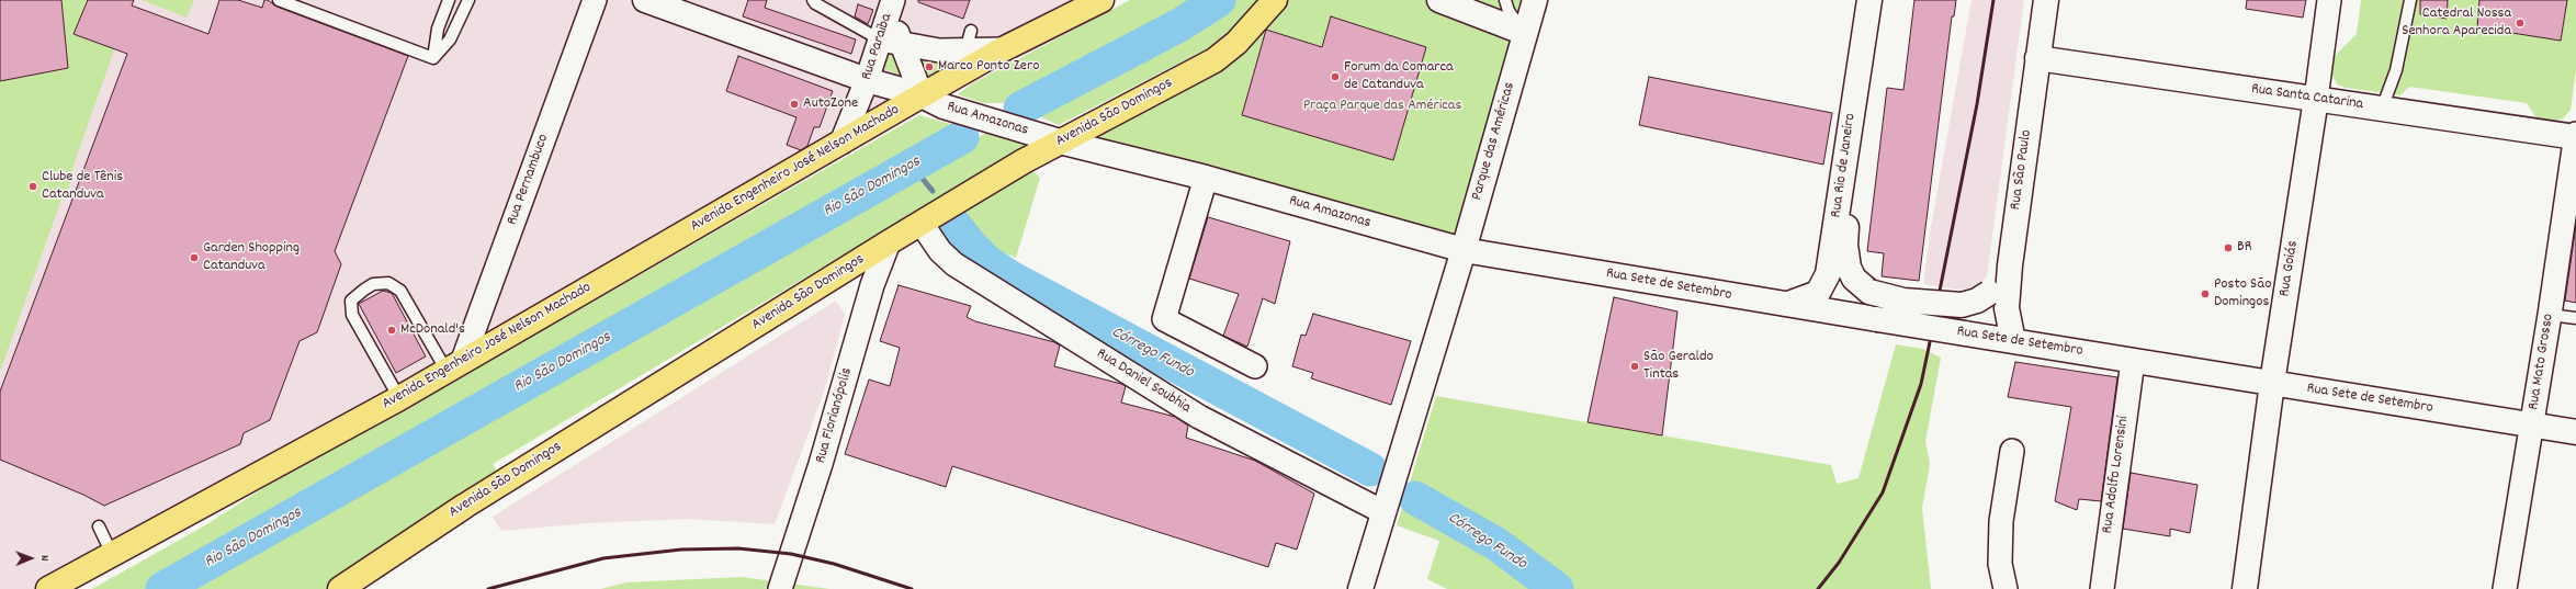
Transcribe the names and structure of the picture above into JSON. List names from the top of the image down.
{
  "streets": {
    "main road": ["Avenida São Domingos", "Avenida Engenheiro José Nelson Machado"],
    "street": [
      "Rua Paraiba",
      "Rua Santa Catarina",
      "Rua Amazonas",
      "Parque das Américas",
      "Rua Rio de Janeiro",
      "Rua São Paulo",
      "Rua Pernambuco",
      "Rua Goiás",
      "Rua Sete de Setembro",
      "Rua Mato Grosso",
      "Rua Daniel Soubhia",
      "Rua Florianópolis",
      "Rua Adolfo Lorensini"
    ]
  },
  "crossings": [
    ["Rua Paraiba", "Rua Amazonas"],
    ["Rua Paraiba", "Avenida Engenheiro José Nelson Machado"],
    ["Rua Santa Catarina", "Rua São Paulo"],
    ["Rua Santa Catarina", "Rua Goiás"],
    ["Rua Santa Catarina", "Rua Mato Grosso"],
    ["Avenida São Domingos", "Rua Amazonas"],
    ["Avenida São Domingos", "Rua Daniel Soubhia"],
    ["Avenida São Domingos", "Rua Florianópolis"],
    ["Rua Amazonas", "Parque das Américas"],
    ["Rua Amazonas", "Avenida Engenheiro José Nelson Machado"],
    ["Rua Amazonas", "Rua Sete de Setembro"],
    ["Parque das Américas", "Rua Sete de Setembro"],
    ["Parque das Américas", "Rua Daniel Soubhia"],
    ["Rua Rio de Janeiro", "Rua Sete de Setembro"],
    ["Avenida Engenheiro José Nelson Machado", "Rua Pernambuco"],
    ["Rua São Paulo", "Rua Sete de Setembro"],
    ["Rua Goiás", "Rua Sete de Setembro"],
    ["Rua Sete de Setembro", "Rua Mato Grosso"],
    ["Rua Sete de Setembro", "Rua Adolfo Lorensini"]
  ],
  "water": ["Rio São Domingos", "Córrego Fundo"],
  "parks": ["Praça Parque das Américas"],
  "places": [
    "Catedral Nossa Senhora Aparecida",
    "Marco Ponto Zero",
    "Forum da Comarca de Catanduva",
    "AutoZone",
    "Clube de Tênis Catanduva",
    "BR",
    "Garden Shopping Catanduva",
    "Posto São Domingos",
    "McDonald's",
    "São Geraldo Tintas"
  ],
  "north": "right"
}
